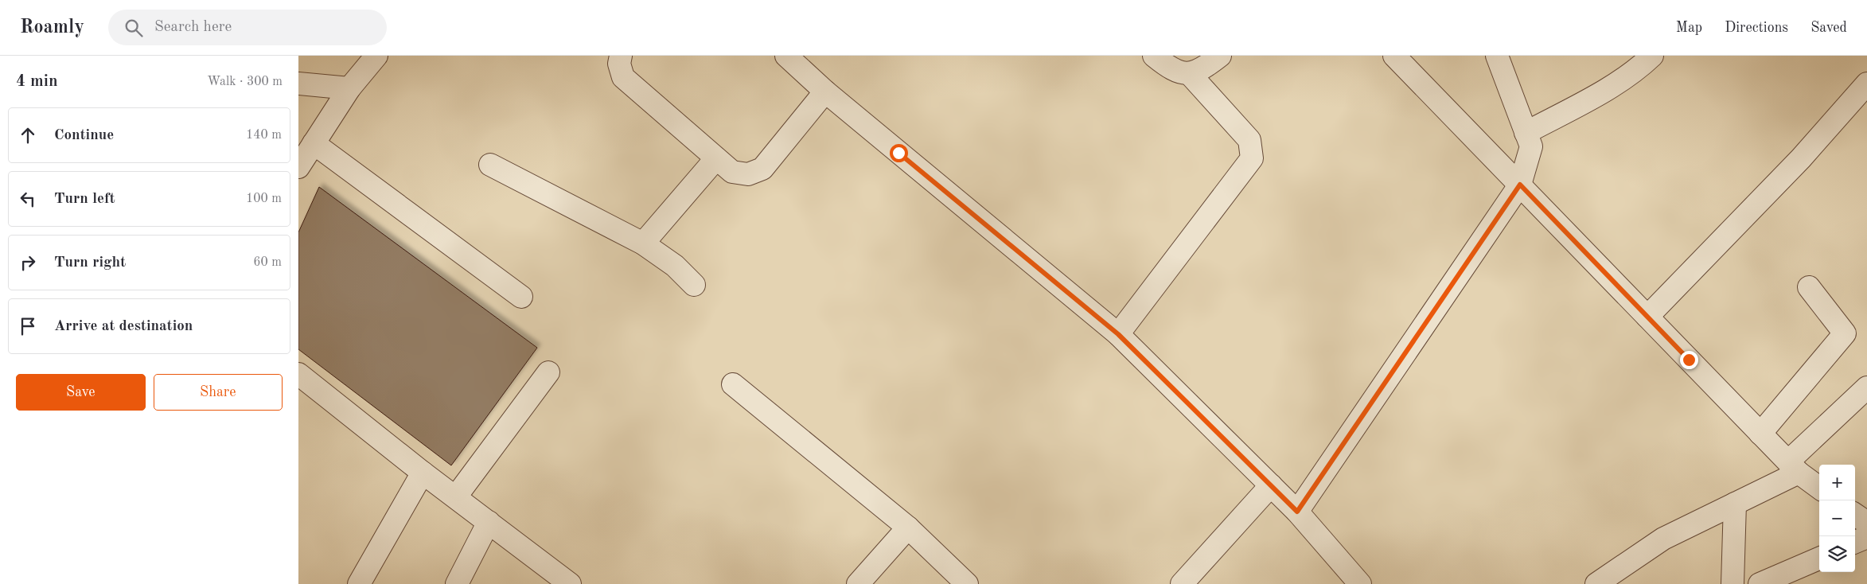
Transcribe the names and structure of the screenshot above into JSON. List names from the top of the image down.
{
  "page": {
    "header": "Roamly",
    "search": "Search here",
    "nav": ["Map", "Directions", "Saved"],
    "heading": ["4 min", "Walk · 300 m"],
    "list": [
      ["Continue", "140 m"],
      ["Turn left", "100 m"],
      ["Turn right", "60 m"],
      "Arrive at destination"
    ],
    "buttons": ["Save", "Share"],
    "map_buttons": ["+", "−"]
  }
}
